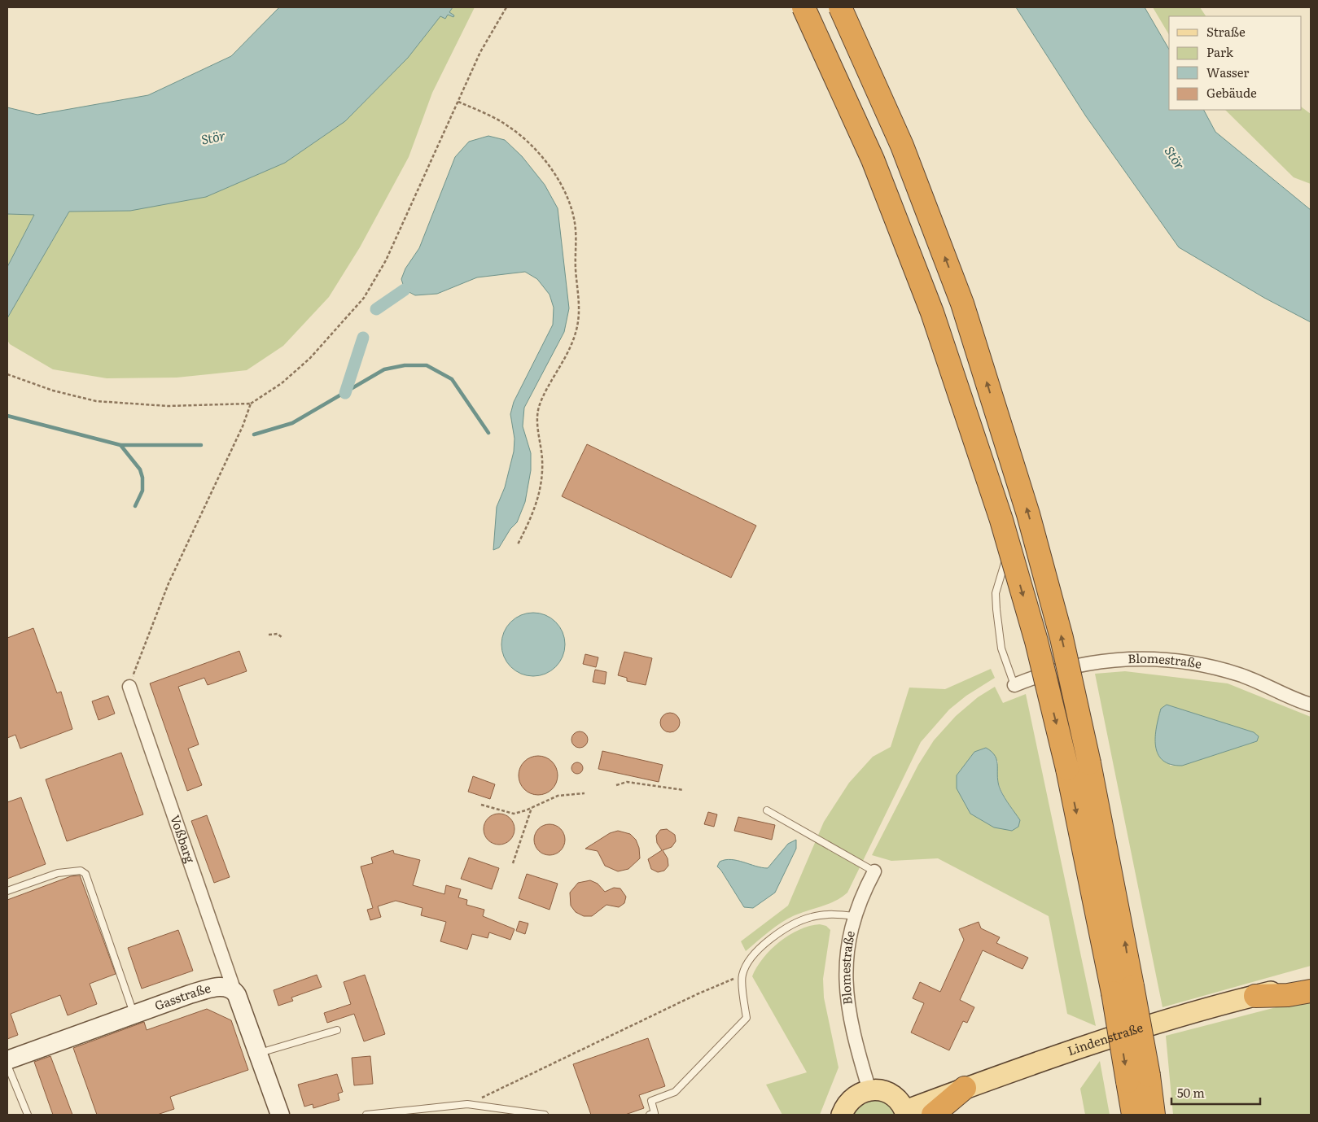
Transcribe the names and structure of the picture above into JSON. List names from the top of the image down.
{
  "streets": {
    "main road": ["Lindenstraße"],
    "street": ["Blomestraße", "Voßbarg", "Gasstraße"]
  },
  "crossings": [
    ["Voßbarg", "Gasstraße"]
  ],
  "water": ["Stör"],
  "legend": [
    "Straße",
    "Park",
    "Wasser",
    "Gebäude"
  ],
  "scale_bar": "50 m"
}
